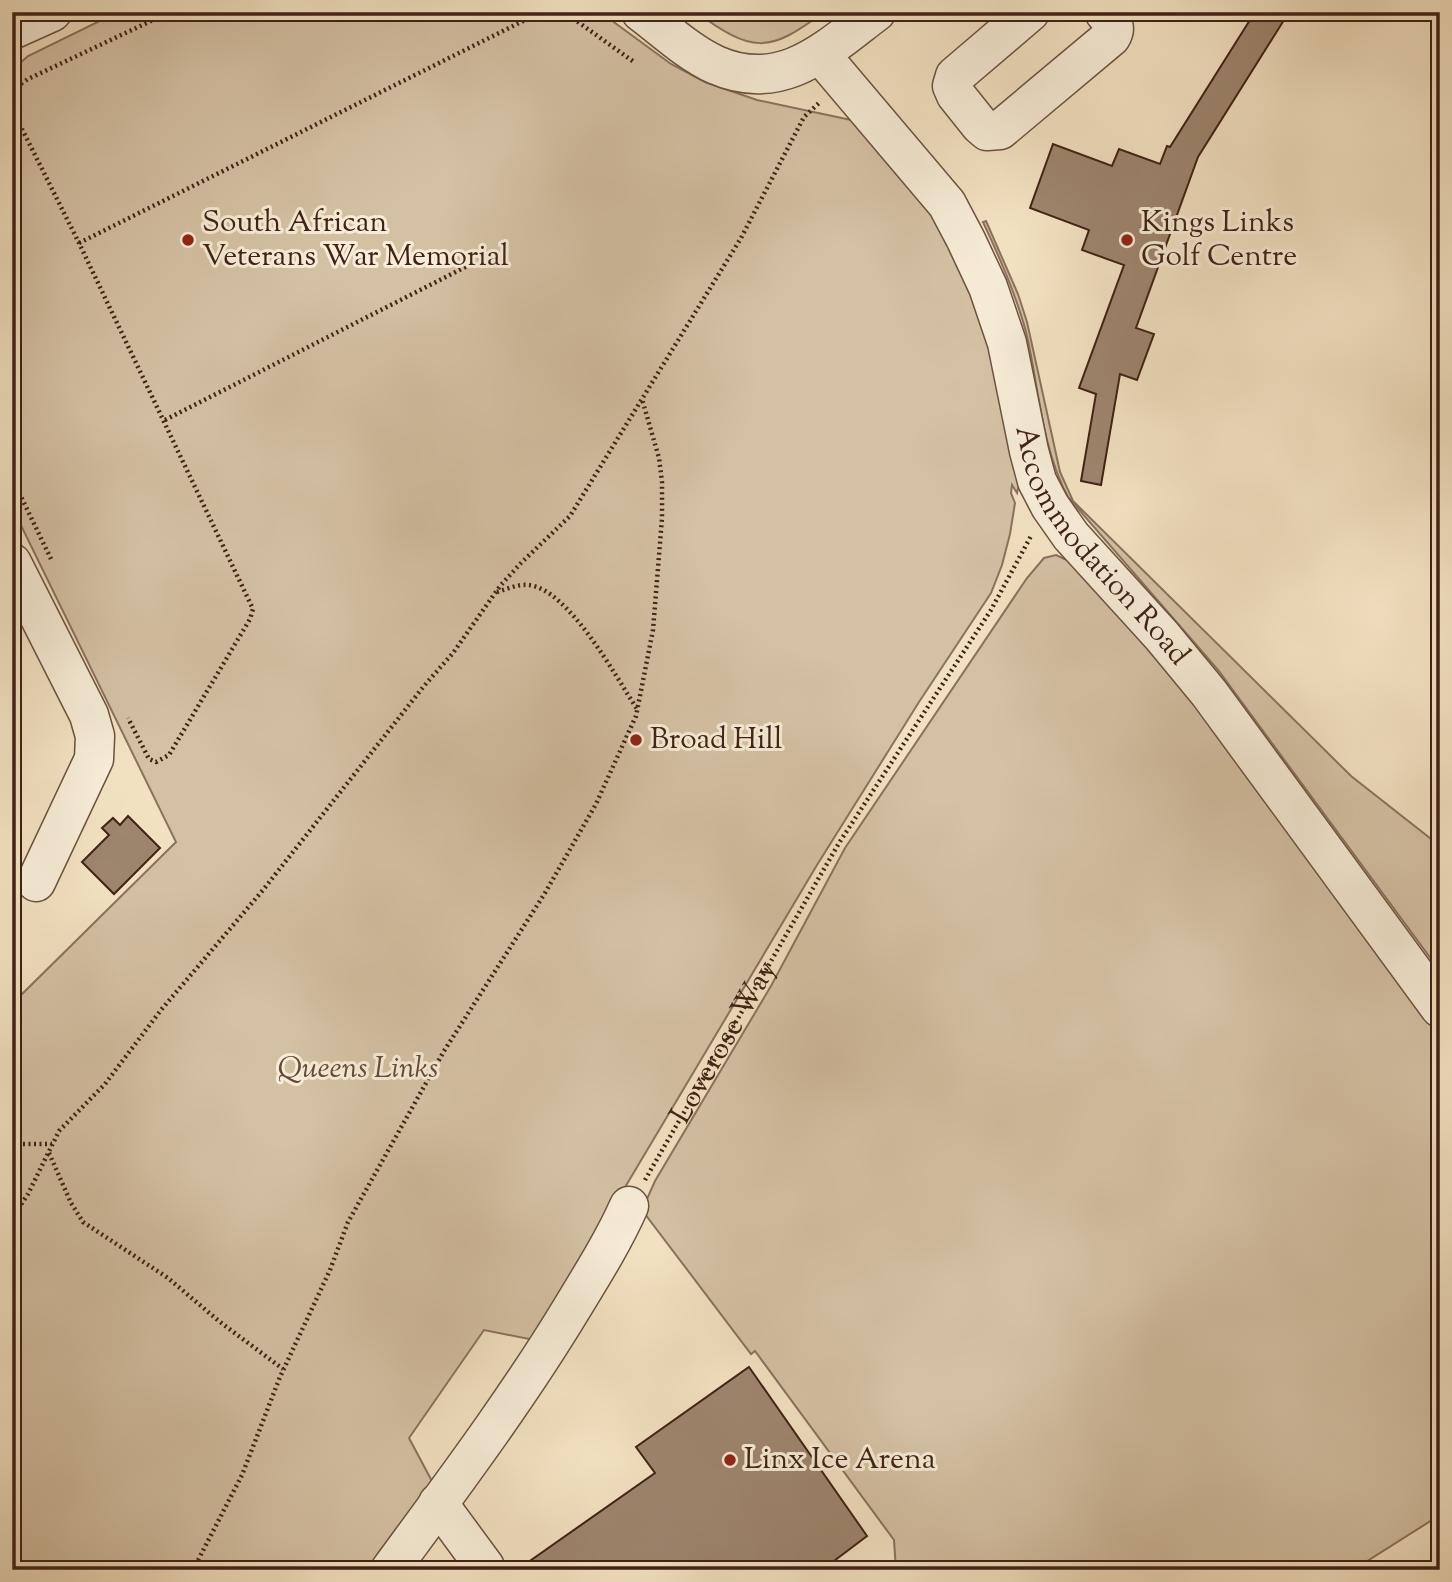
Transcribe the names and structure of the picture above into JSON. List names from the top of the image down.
{
  "streets": {
    "street": ["Accommodation Road"],
    "path": ["Loverose Way"]
  },
  "crossings": [
    ["Accommodation Road", "Loverose Way"]
  ],
  "parks": ["Queens Links"],
  "places": [
    "South African Veterans War Memorial",
    "Kings Links Golf Centre",
    "Broad Hill",
    "Linx Ice Arena"
  ]
}
